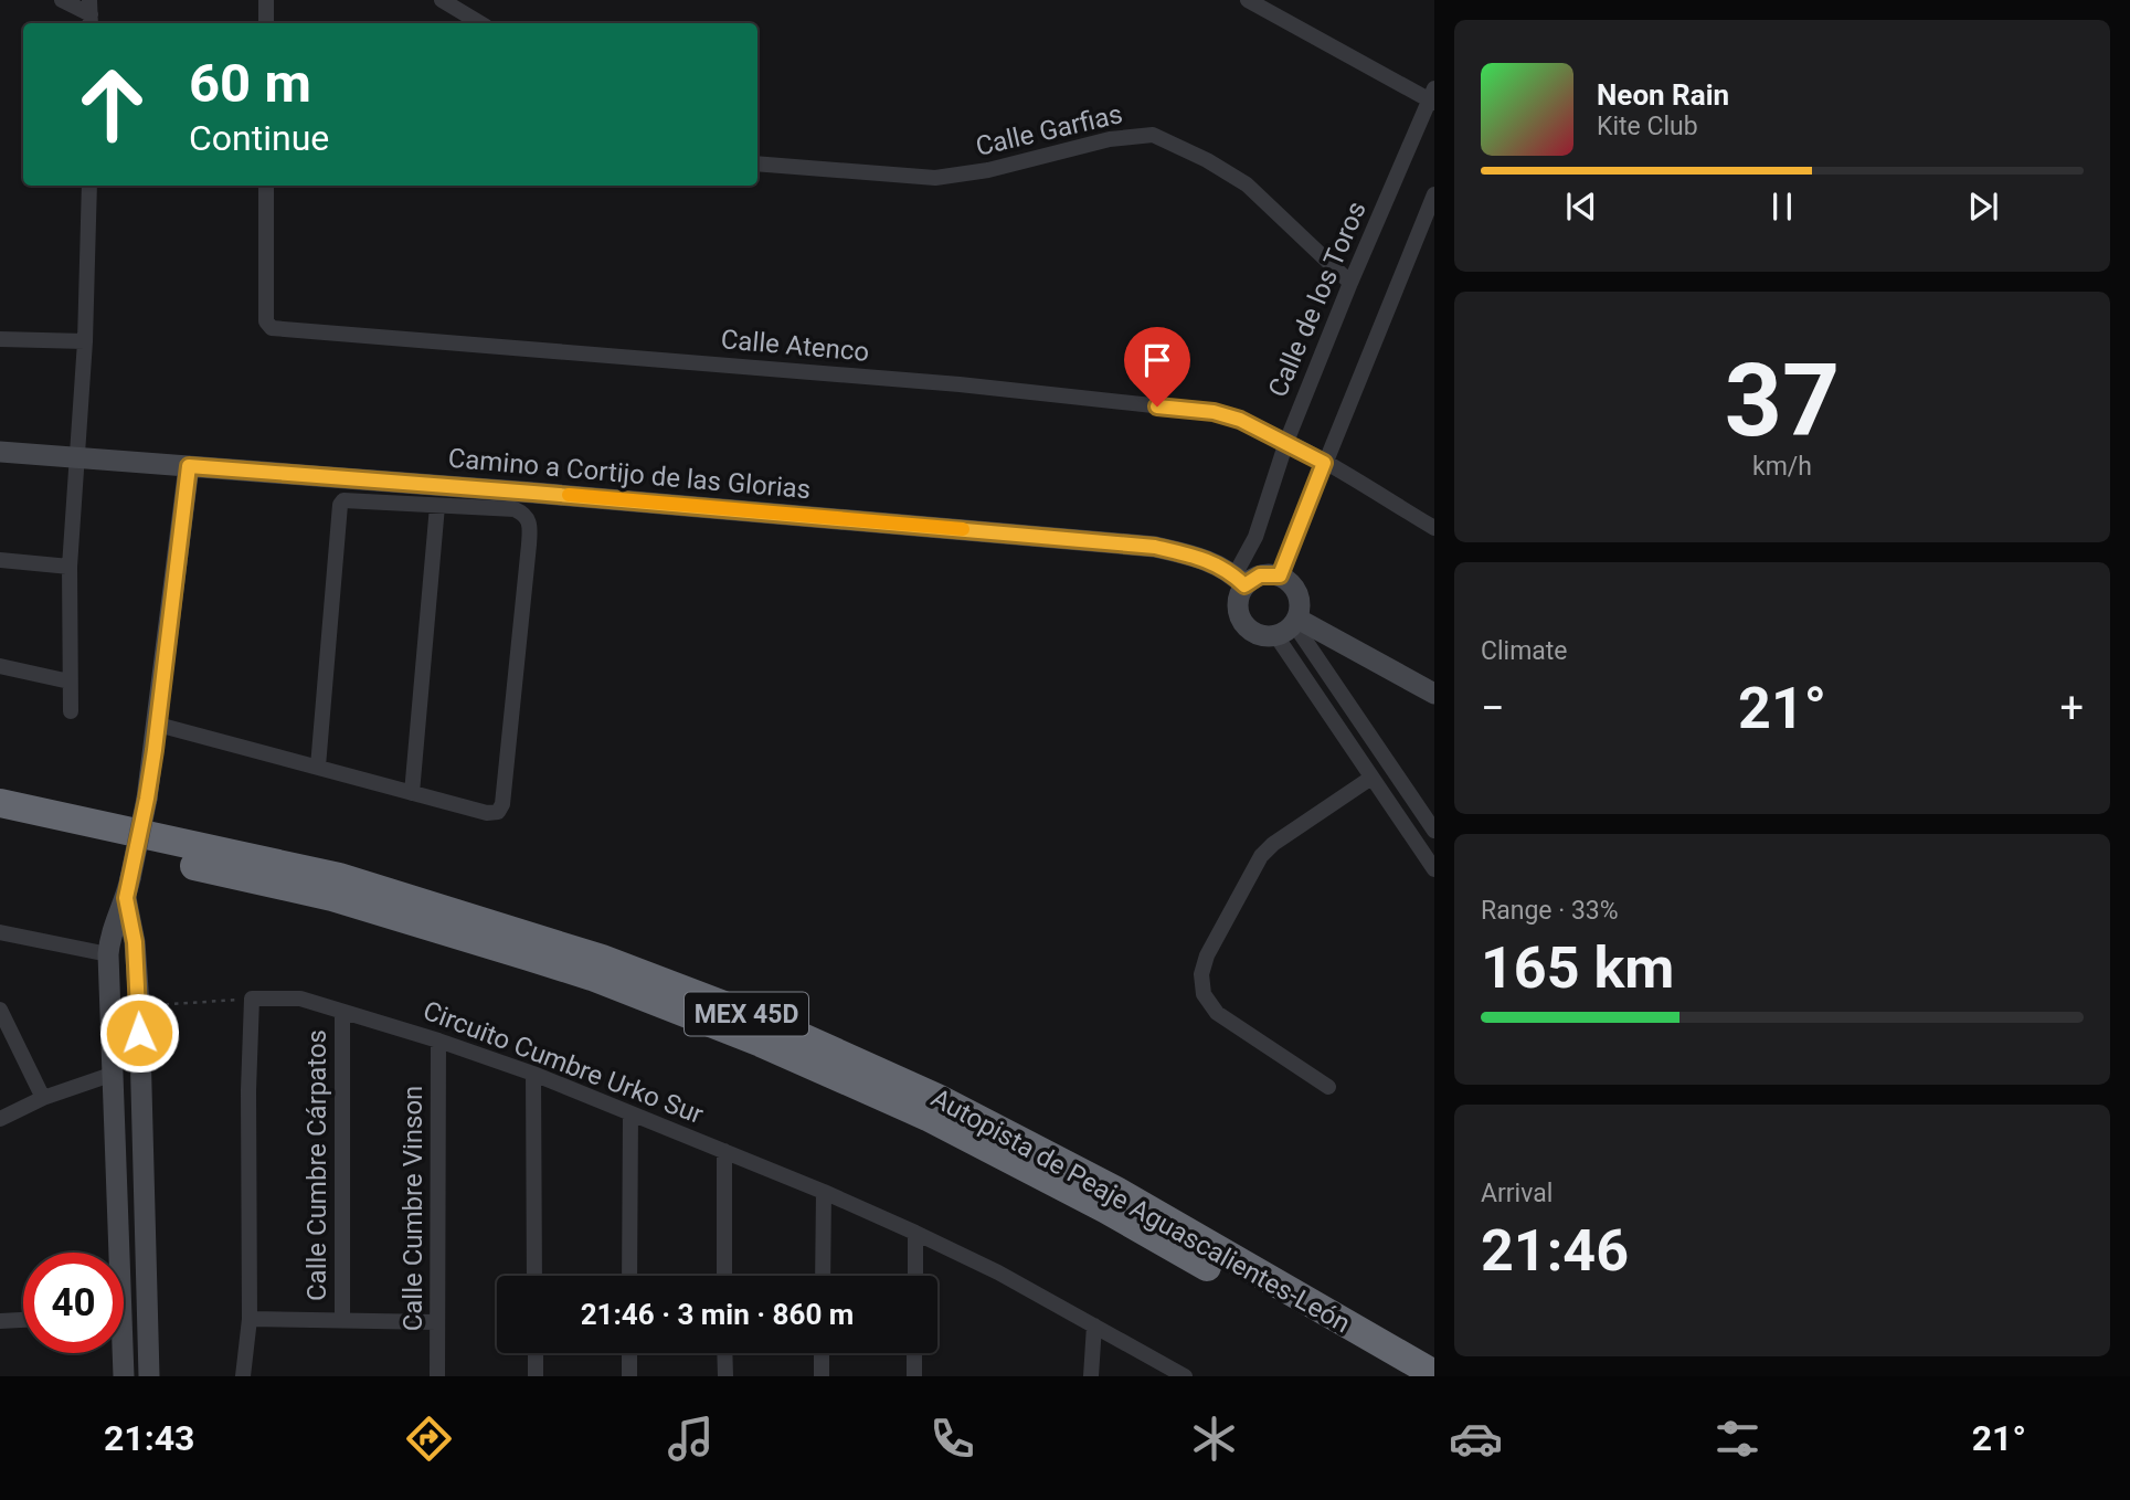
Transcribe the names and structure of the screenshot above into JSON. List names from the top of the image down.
{
  "streets": {
    "highway": ["MEX 45D", "Autopista de Peaje Aguascalientes-León"],
    "street": [
      "Calle Garfias",
      "Calle de los Toros",
      "Calle Atenco",
      "Camino a Cortijo de las Glorias",
      "Circuito Cumbre Urko Sur",
      "Calle Cumbre Cárpatos",
      "Calle Cumbre Vinson"
    ]
  },
  "crossings": [
    ["Calle Garfias", "Calle de los Toros"],
    ["Calle de los Toros", "Calle Atenco"],
    ["Calle de los Toros", "Camino a Cortijo de las Glorias"],
    ["Circuito Cumbre Urko Sur", "Calle Cumbre Cárpatos"],
    ["Circuito Cumbre Urko Sur", "Calle Cumbre Vinson"]
  ],
  "page": {
    "turn": ["60 m", "Continue"],
    "song": ["Neon Rain", "Kite Club"],
    "tile": [
      ["37", "km/h"],
      "Climate",
      ["Range · 33%", "165 km"],
      ["Arrival", "21:46"]
    ],
    "heat": ["−", "21°", "+"],
    "limit": "40",
    "trip": "21:46 · 3 min · 860 m",
    "tabs": ["21:43", "21°"]
  }
}
